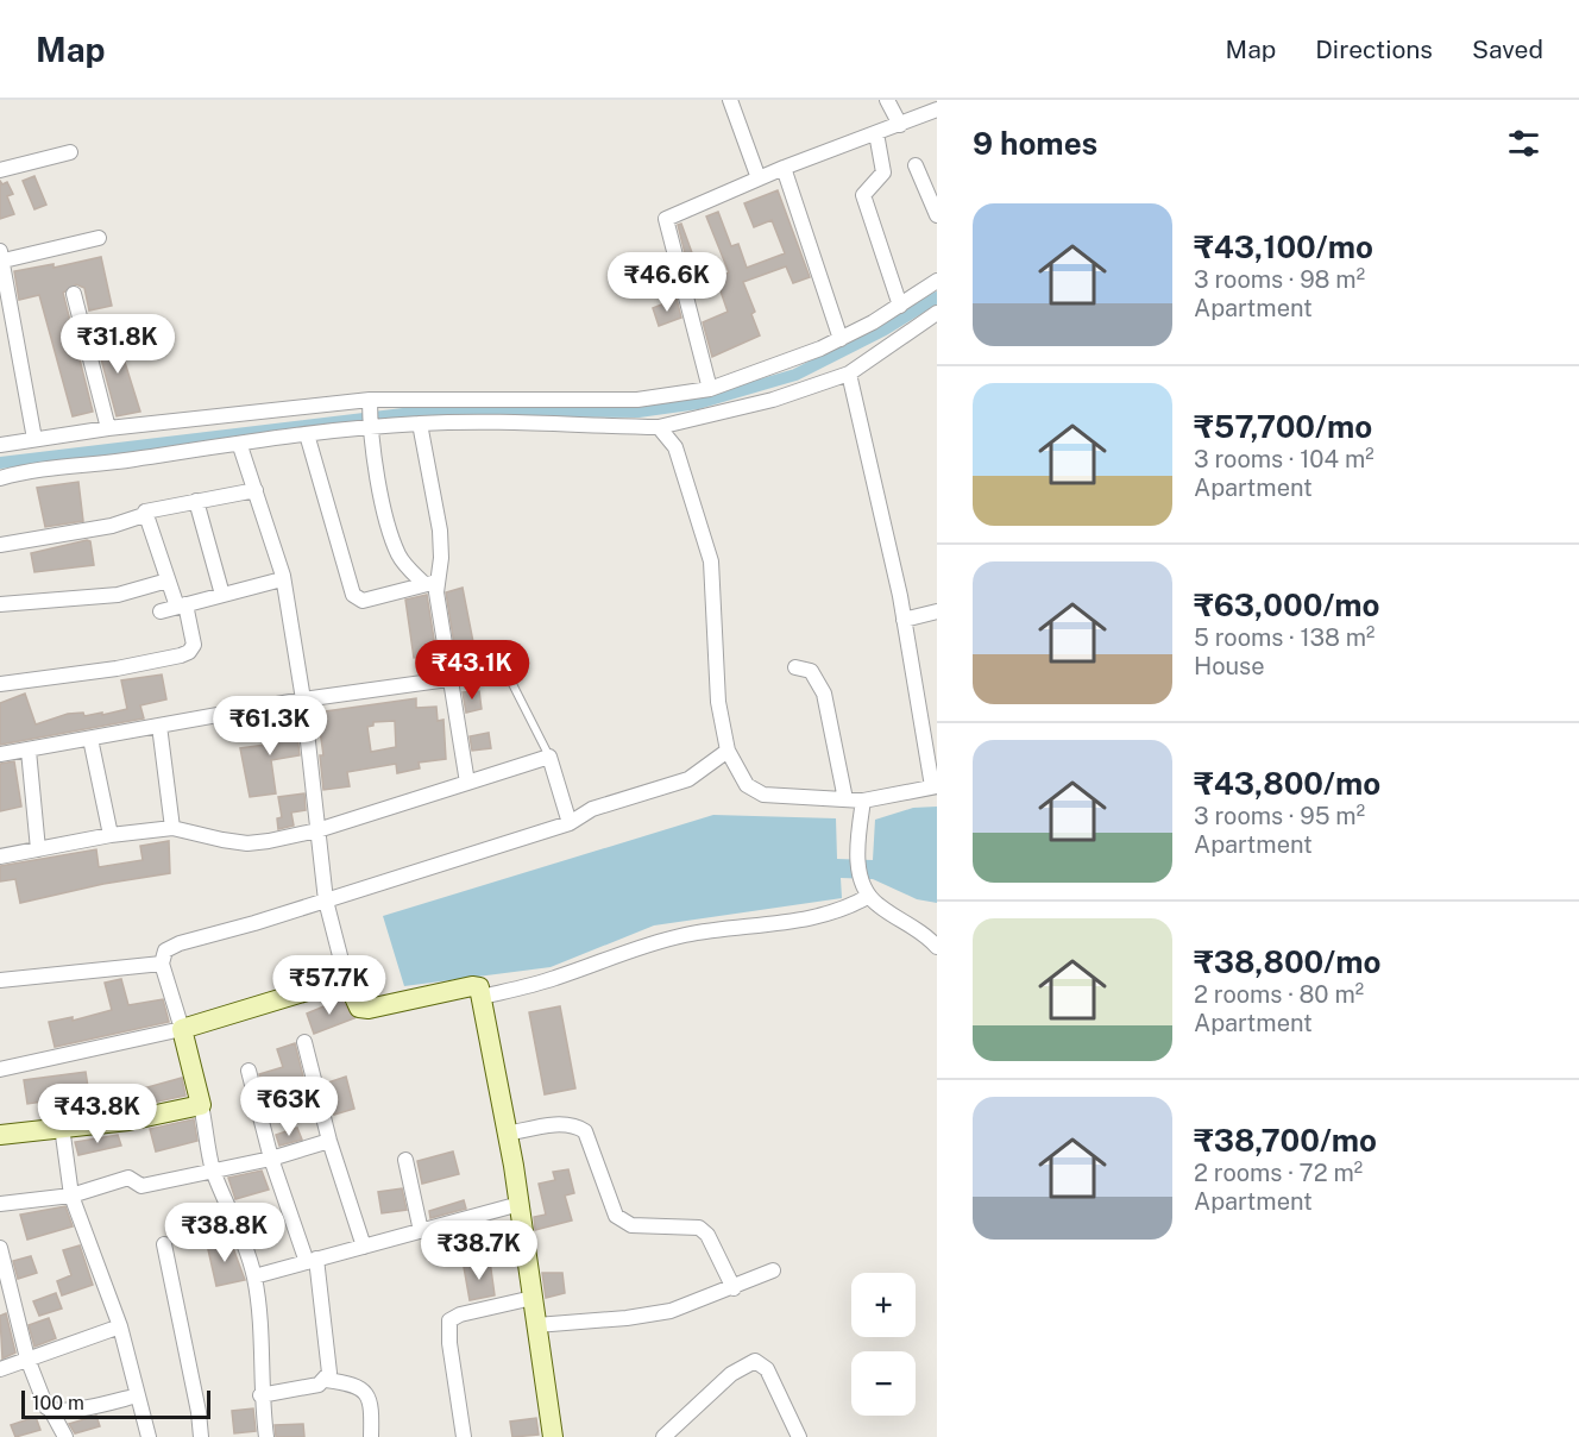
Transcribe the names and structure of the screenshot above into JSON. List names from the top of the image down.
{
  "scale_bar": "100 m",
  "page": {
    "header": "Map",
    "nav": ["Map", "Directions", "Saved"],
    "heading": "9 homes",
    "list": [
      {
        "name": "₹43,100/mo",
        "note": "3 rooms · 98 m² · Apartment"
      },
      {
        "name": "₹57,700/mo",
        "note": "3 rooms · 104 m² · Apartment"
      },
      {
        "name": "₹63,000/mo",
        "note": "5 rooms · 138 m² · House"
      },
      {
        "name": "₹43,800/mo",
        "note": "3 rooms · 95 m² · Apartment"
      },
      {
        "name": "₹38,800/mo",
        "note": "2 rooms · 80 m² · Apartment"
      },
      {
        "name": "₹38,700/mo",
        "note": "2 rooms · 72 m² · Apartment"
      }
    ],
    "price": [
      "₹46.6K",
      "₹31.8K",
      "₹43.1K",
      "₹61.3K",
      "₹57.7K",
      "₹63K",
      "₹43.8K",
      "₹38.8K",
      "₹38.7K"
    ],
    "map_buttons": ["+", "−"],
    "scale": "100 m"
  }
}
